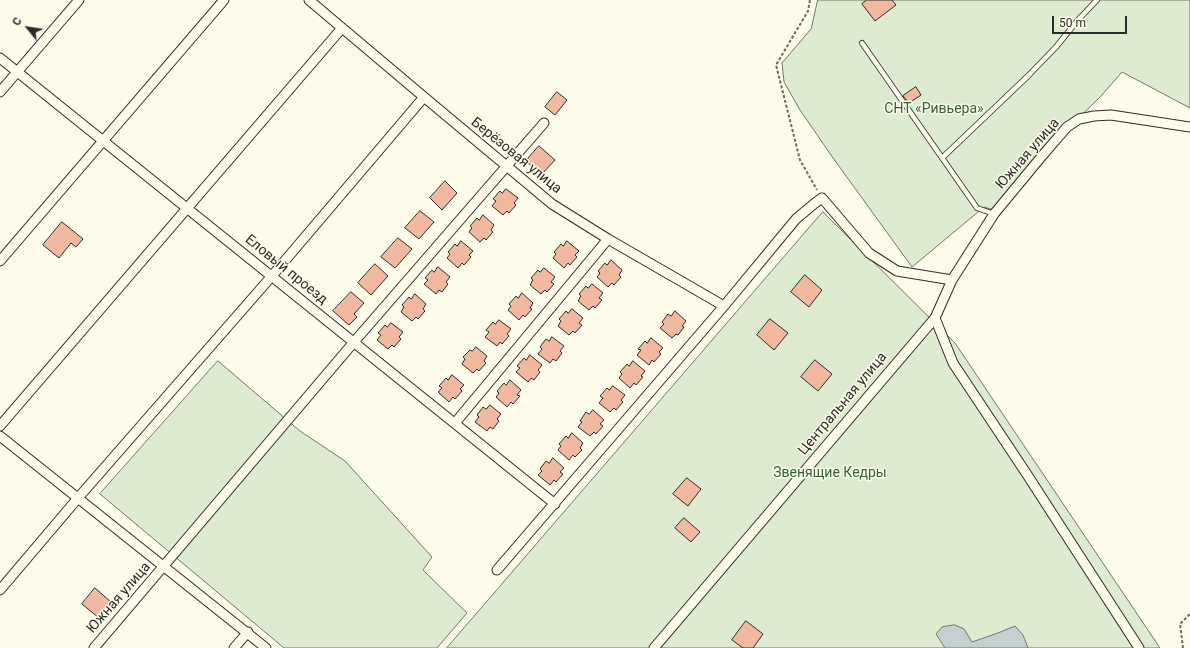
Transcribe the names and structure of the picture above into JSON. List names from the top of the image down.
{
  "streets": {
    "street": [
      "Южная улица",
      "Берёзовая улица",
      "Еловый проезд",
      "Центральная улица"
    ]
  },
  "crossings": [
    ["Южная улица", "Берёзовая улица"],
    ["Южная улица", "Еловый проезд"],
    ["Южная улица", "Центральная улица"]
  ],
  "parks": ["СНТ «Ривьера»", "Звенящие Кедры"],
  "scale_bar": "50 m",
  "north": "top left"
}
